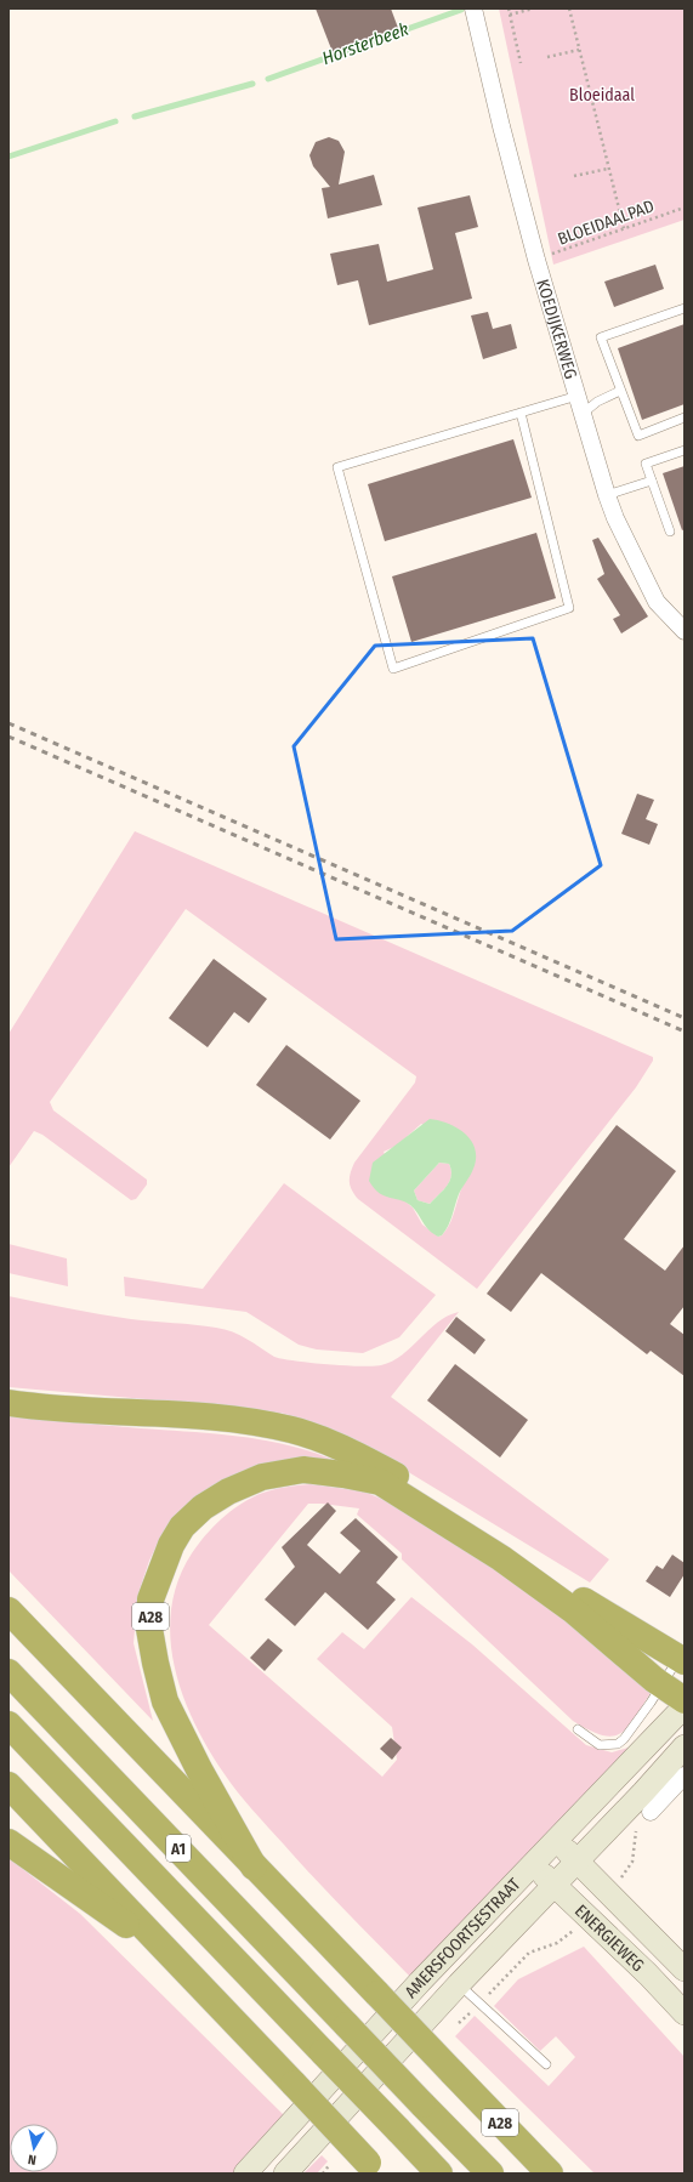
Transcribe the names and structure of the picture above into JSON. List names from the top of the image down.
{
  "streets": {
    "highway": ["A28", "A1"],
    "main road": ["AMERSFOORTSESTRAAT", "ENERGIEWEG"],
    "street": ["KOEDIJKERWEG"],
    "path": ["BLOEIDAALPAD"]
  },
  "crossings": [
    ["BLOEIDAALPAD", "KOEDIJKERWEG"],
    ["AMERSFOORTSESTRAAT", "ENERGIEWEG"]
  ],
  "water": ["Horsterbeek"],
  "parks": ["Bloeidaal"],
  "north": "bottom"
}
